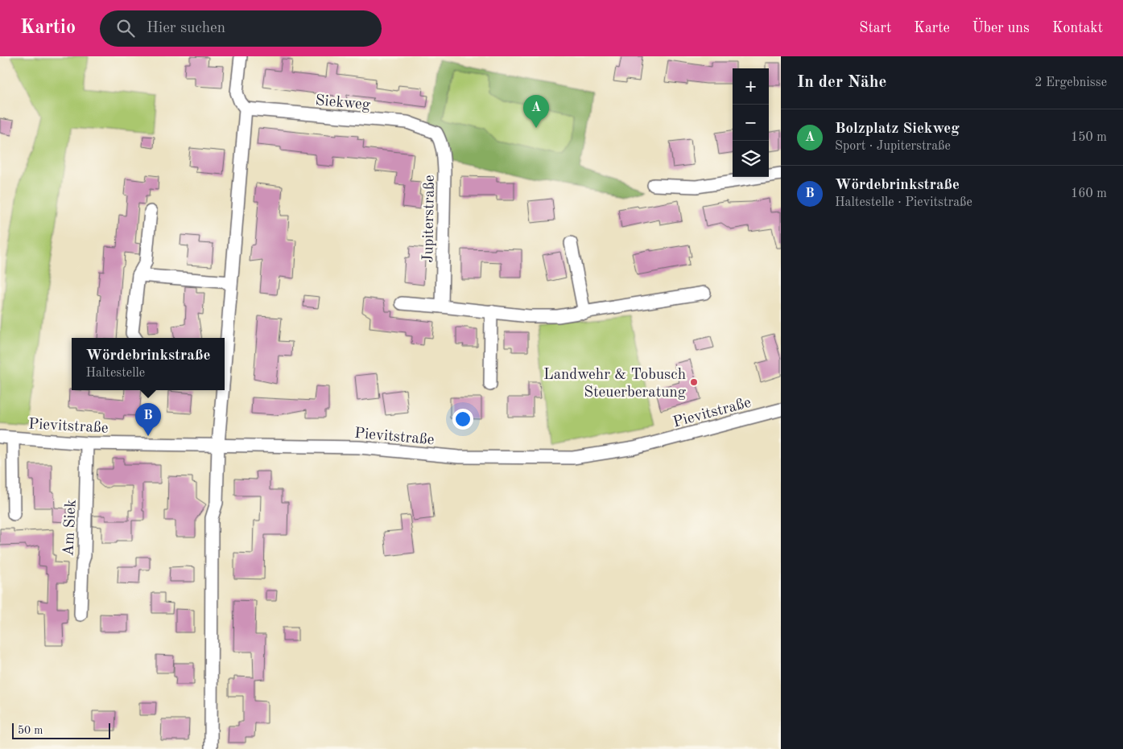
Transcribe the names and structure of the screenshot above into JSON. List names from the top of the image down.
{
  "streets": {
    "street": [
      "Siekweg",
      "Jupiterstraße",
      "Pievitstraße",
      "Am Siek"
    ]
  },
  "crossings": [
    ["Siekweg", "Jupiterstraße"],
    ["Pievitstraße", "Am Siek"]
  ],
  "places": ["Landwehr & Tobusch Steuerberatung"],
  "scale_bar": "50 m",
  "page": {
    "header": "Kartio",
    "search": "Hier suchen",
    "nav": [
      "Start",
      "Karte",
      "Über uns",
      "Kontakt"
    ],
    "heading": ["In der Nähe", "2 Ergebnisse"],
    "map_buttons": ["+", "−"],
    "pins": ["A", "B"],
    "list": [
      {
        "mark": "A",
        "name": "Bolzplatz Siekweg",
        "note": "Sport · Jupiterstraße",
        "value": "150 m"
      },
      {
        "mark": "B",
        "name": "Wördebrinkstraße",
        "note": "Haltestelle · Pievitstraße",
        "value": "160 m"
      }
    ],
    "popup": ["Wördebrinkstraße", "Haltestelle"],
    "scale": "50 m"
  }
}
